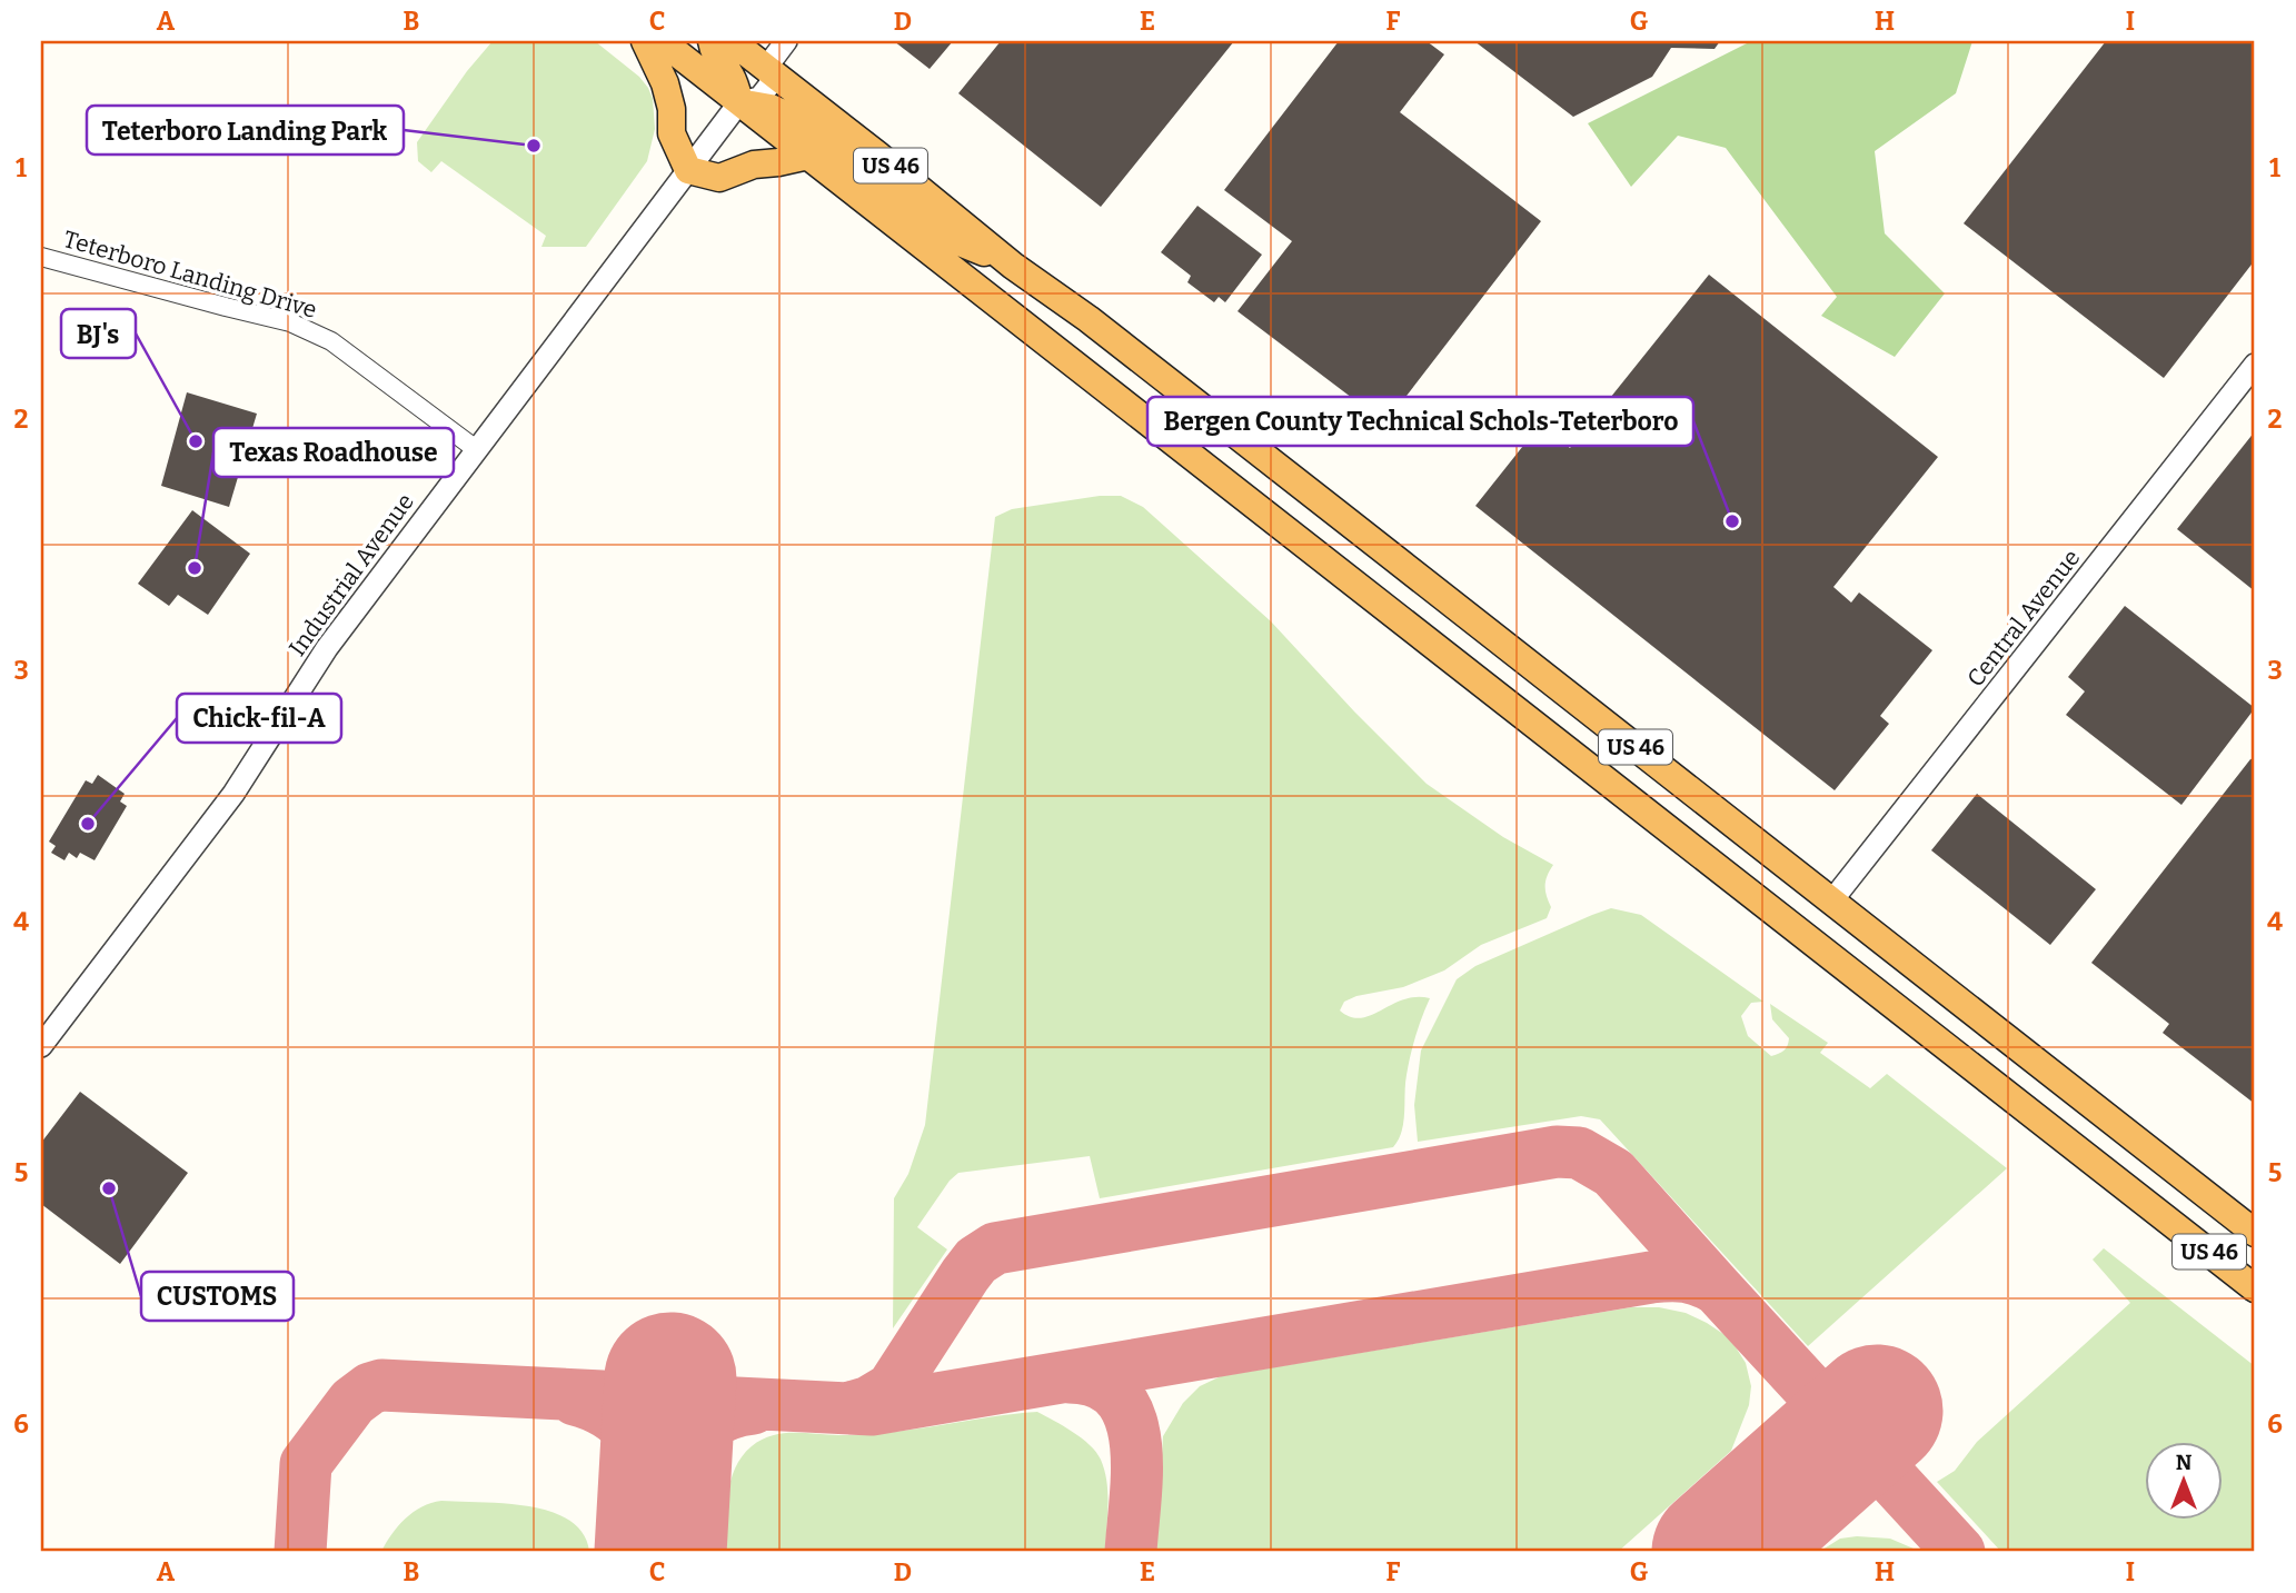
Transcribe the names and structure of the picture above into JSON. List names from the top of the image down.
{
  "streets": {
    "highway": ["US 46"],
    "street": ["Teterboro Landing Drive", "Industrial Avenue", "Central Avenue"]
  },
  "crossings": [
    ["US 46", "Industrial Avenue"],
    ["US 46", "Central Avenue"],
    ["Teterboro Landing Drive", "Industrial Avenue"]
  ],
  "places": [
    "Teterboro Landing Park",
    "BJ's",
    "Bergen County Technical Schols-Teterboro",
    "Texas Roadhouse",
    "Chick-fil-A",
    "CUSTOMS"
  ],
  "north": "top",
  "grid": {
    "columns": [
      "A",
      "B",
      "C",
      "D",
      "E",
      "F",
      "G",
      "H",
      "I"
    ],
    "rows": [
      "1",
      "2",
      "3",
      "4",
      "5",
      "6"
    ]
  }
}
